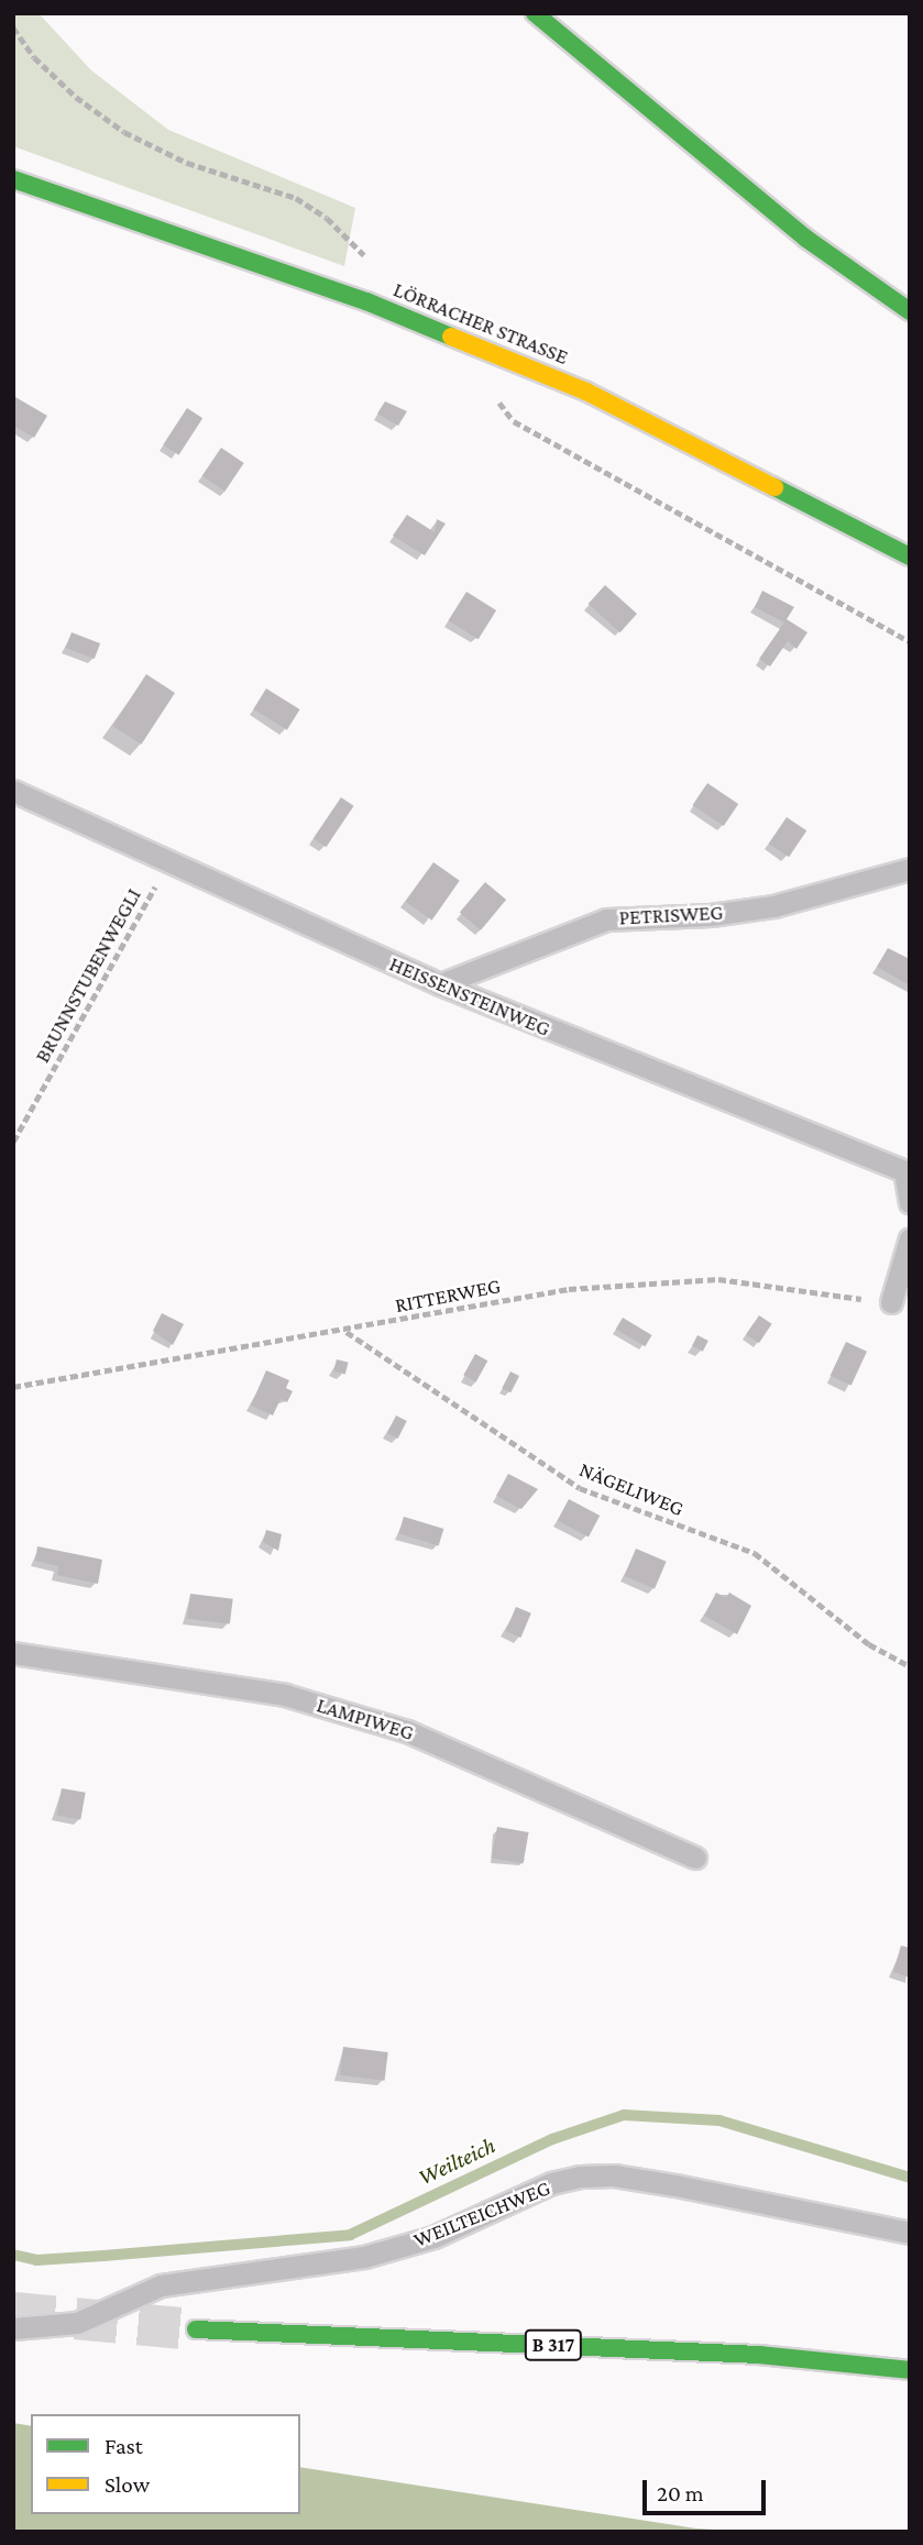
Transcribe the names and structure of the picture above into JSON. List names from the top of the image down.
{
  "streets": {
    "street": ["LÖRRACHER STRASSE", "B 317"],
    "lane": [
      "PETRISWEG",
      "HEISSENSTEINWEG",
      "LAMPIWEG",
      "WEILTEICHWEG"
    ],
    "path": ["BRUNNSTUBENWEGLI", "RITTERWEG", "NÄGELIWEG"]
  },
  "crossings": [
    ["PETRISWEG", "HEISSENSTEINWEG"],
    ["BRUNNSTUBENWEGLI", "HEISSENSTEINWEG"],
    ["RITTERWEG", "NÄGELIWEG"]
  ],
  "water": ["Weilteich"],
  "legend": ["Fast", "Slow"],
  "scale_bar": "20 m"
}
